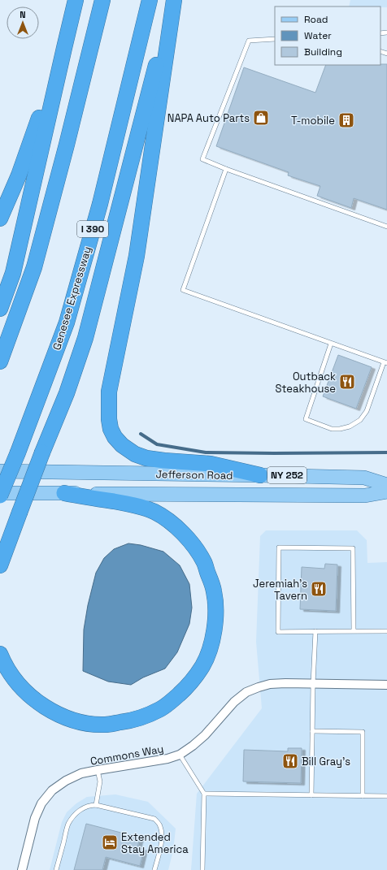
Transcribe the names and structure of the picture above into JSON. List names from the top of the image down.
{
  "streets": {
    "highway": ["I 390", "Genesee Expressway"],
    "main road": ["Jefferson Road", "NY 252"],
    "street": ["Commons Way"]
  },
  "crossings": [
    ["Genesee Expressway", "Jefferson Road"]
  ],
  "places": {
    "shop": ["NAPA Auto Parts"],
    "building": ["T-mobile"],
    "restaurant": ["Outback Steakhouse", "Jeremiah's Tavern", "Bill Gray's"],
    "hotel": ["Extended Stay America"]
  },
  "legend": ["Road", "Water", "Building"],
  "north": "top"
}
